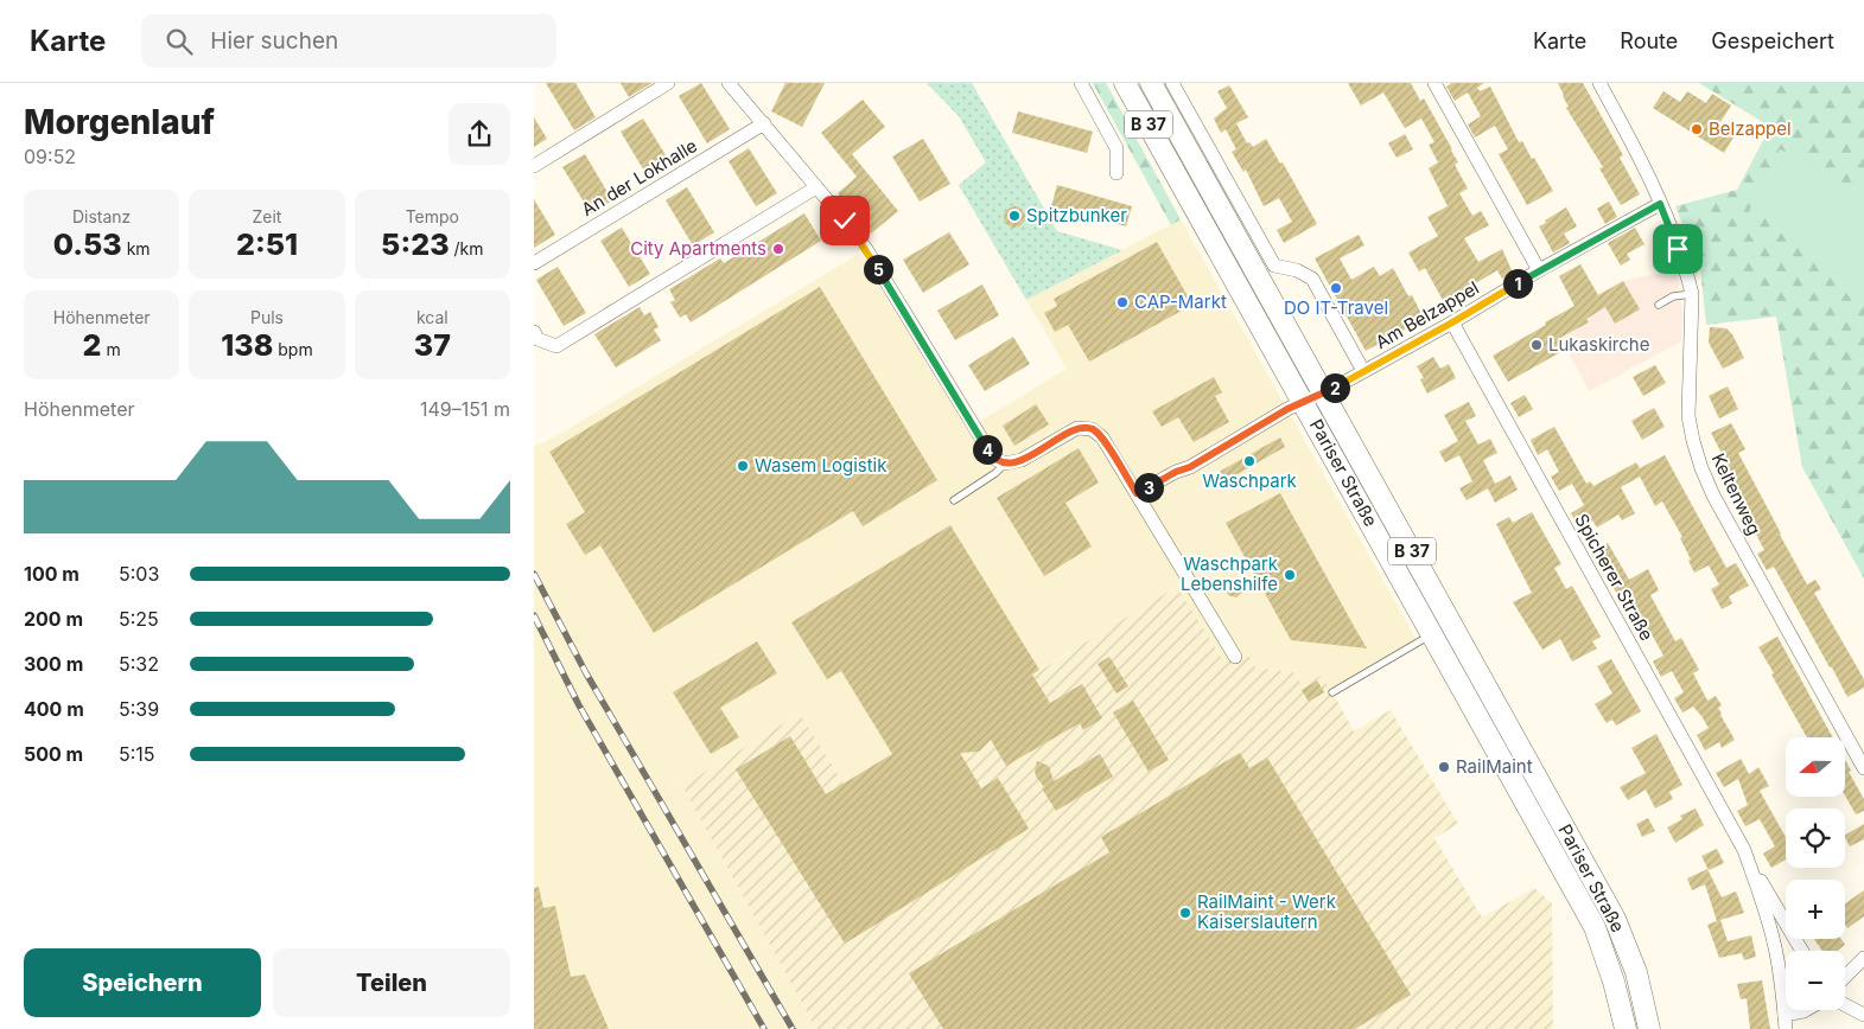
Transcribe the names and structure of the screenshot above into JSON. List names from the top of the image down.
{
  "streets": {
    "main road": ["B 37", "Pariser Straße"],
    "street": [
      "An der Lokhalle",
      "Am Belzappel",
      "Keltenweg",
      "Spicherer Straße"
    ]
  },
  "crossings": [
    ["Am Belzappel", "Pariser Straße"],
    ["Am Belzappel", "Keltenweg"],
    ["Am Belzappel", "Spicherer Straße"]
  ],
  "places": [
    "Belzappel",
    "Spitzbunker",
    "City Apartments",
    "DO IT-Travel",
    "CAP-Markt",
    "Lukaskirche",
    "Waschpark",
    "Wasem Logistik",
    "Waschpark Lebenshilfe",
    "RailMaint",
    "RailMaint - Werk Kaiserslautern"
  ],
  "north": "left",
  "page": {
    "header": "Karte",
    "search": "Hier suchen",
    "nav": ["Karte", "Route", "Gespeichert"],
    "heading": ["Morgenlauf", "09:52"],
    "stats": [
      ["Distanz", "0.53 km"],
      ["Zeit", "2:51"],
      ["Tempo", "5:23 /km"],
      ["Höhenmeter", "2 m"],
      ["Puls", "138 bpm"],
      ["kcal", "37"]
    ],
    "pins": [
      "5",
      "1",
      "2",
      "4",
      "3"
    ],
    "chart": ["Höhenmeter", "149–151 m"],
    "list": [
      {
        "name": "100 m",
        "note": "5:03"
      },
      {
        "name": "200 m",
        "note": "5:25"
      },
      {
        "name": "300 m",
        "note": "5:32"
      },
      {
        "name": "400 m",
        "note": "5:39"
      },
      {
        "name": "500 m",
        "note": "5:15"
      }
    ],
    "map_buttons": ["+", "−"],
    "buttons": ["Speichern", "Teilen"]
  }
}
